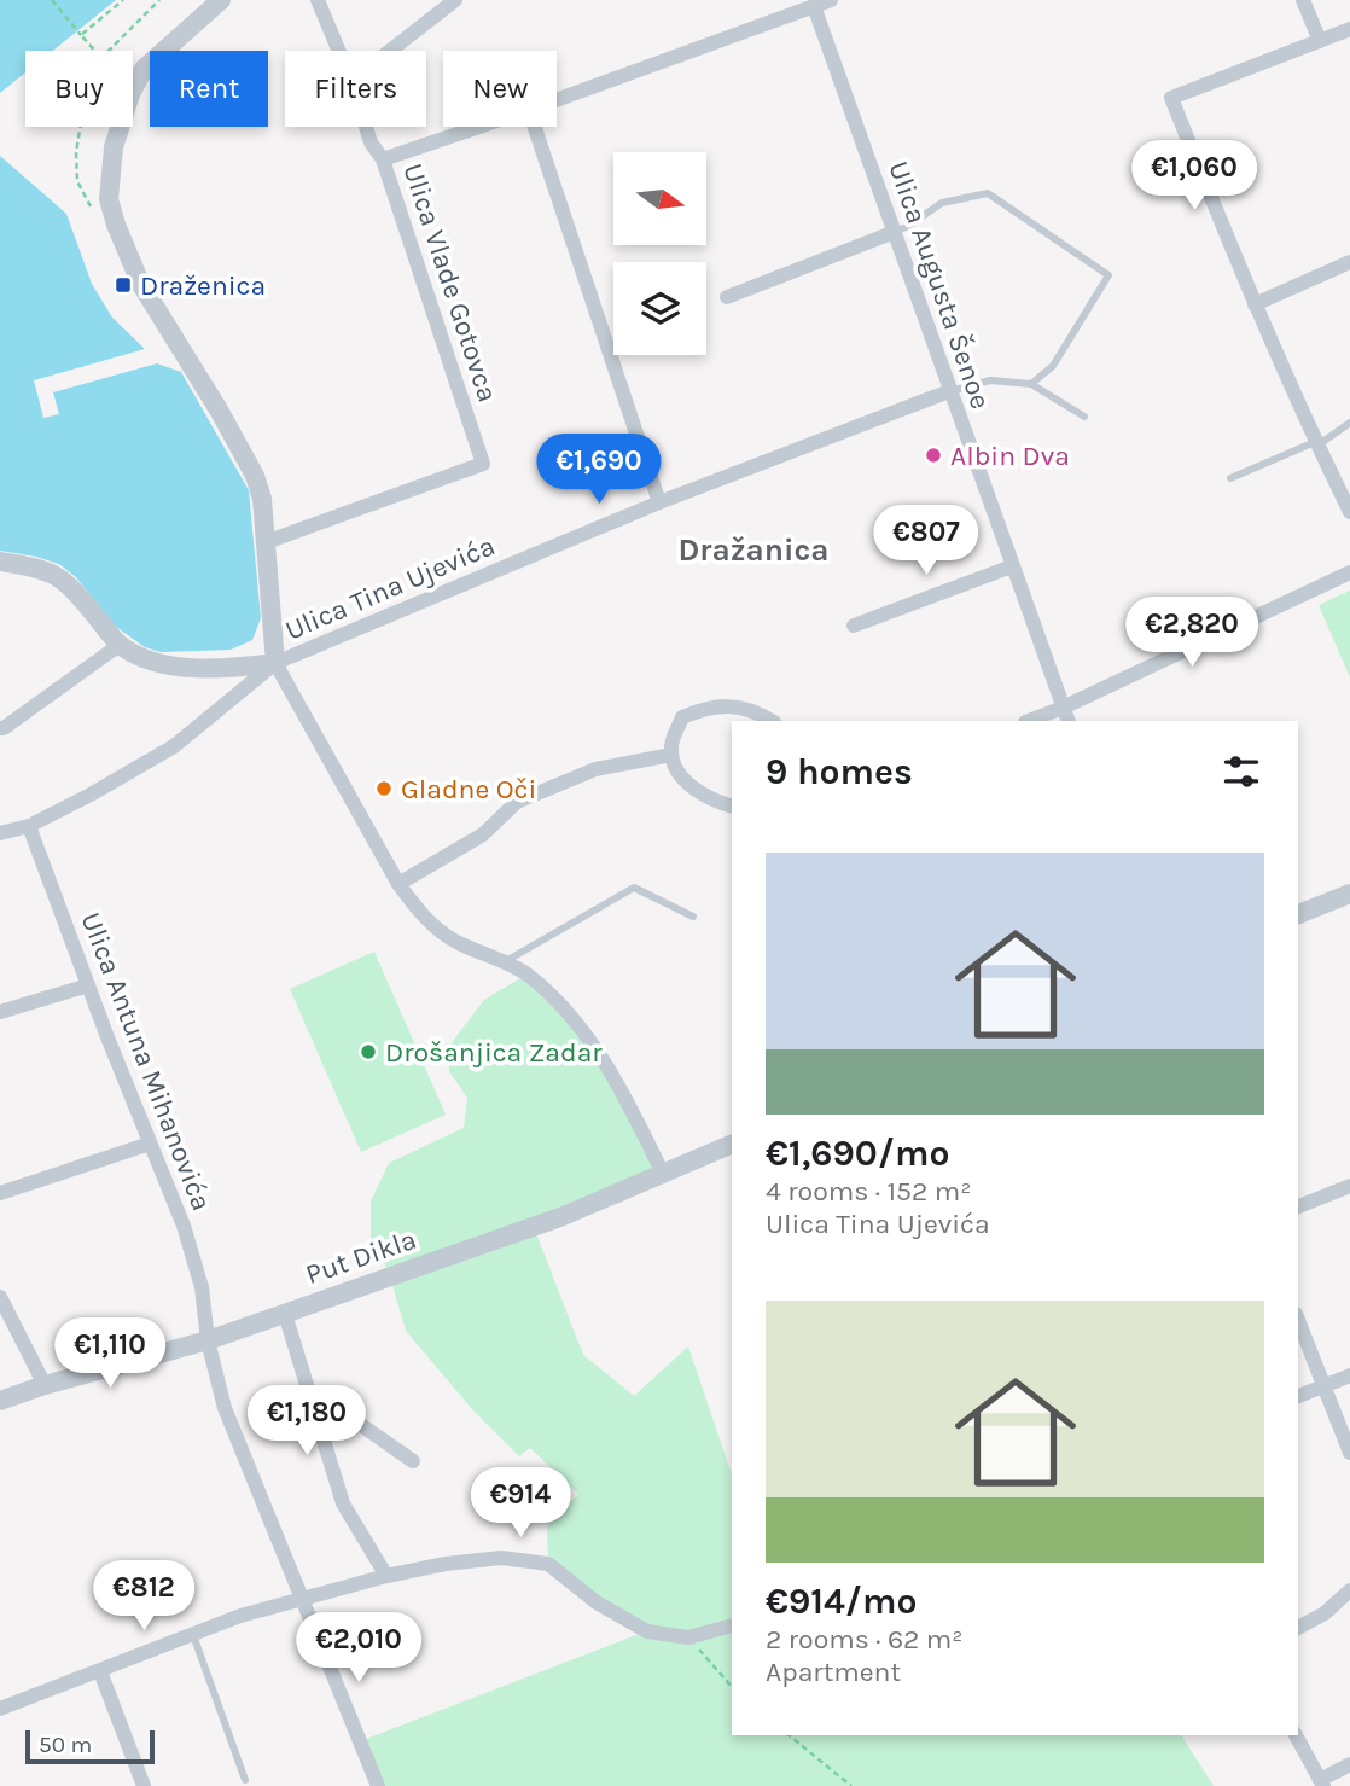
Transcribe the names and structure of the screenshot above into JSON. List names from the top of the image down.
{
  "streets": {
    "street": [
      "Ulica Vlade Gotovca",
      "Ulica Augusta Šenoe",
      "Ulica Tina Ujevića",
      "Ulica Antuna Mihanovića",
      "Put Dikla"
    ]
  },
  "crossings": [
    ["Ulica Augusta Šenoe", "Ulica Tina Ujevića"],
    ["Ulica Antuna Mihanovića", "Put Dikla"]
  ],
  "districts": ["Dražanica"],
  "places": {
    "transit": ["Draženica"],
    "other": ["Albin Dva", "Gladne Oči", "Drošanjica Zadar"]
  },
  "scale_bar": "50 m",
  "north": "right",
  "page": {
    "chip": [
      "Buy",
      "Rent",
      "Filters",
      "New"
    ],
    "price": [
      "€1,060",
      "€1,690",
      "€807",
      "€2,820",
      "€1,110",
      "€1,180",
      "€914",
      "€812",
      "€2,010"
    ],
    "heading": "9 homes",
    "list": [
      {
        "name": "€1,690/mo",
        "note": "4 rooms · 152 m² · Ulica Tina Ujevića"
      },
      {
        "name": "€914/mo",
        "note": "2 rooms · 62 m² · Apartment"
      }
    ],
    "scale": "50 m"
  }
}
